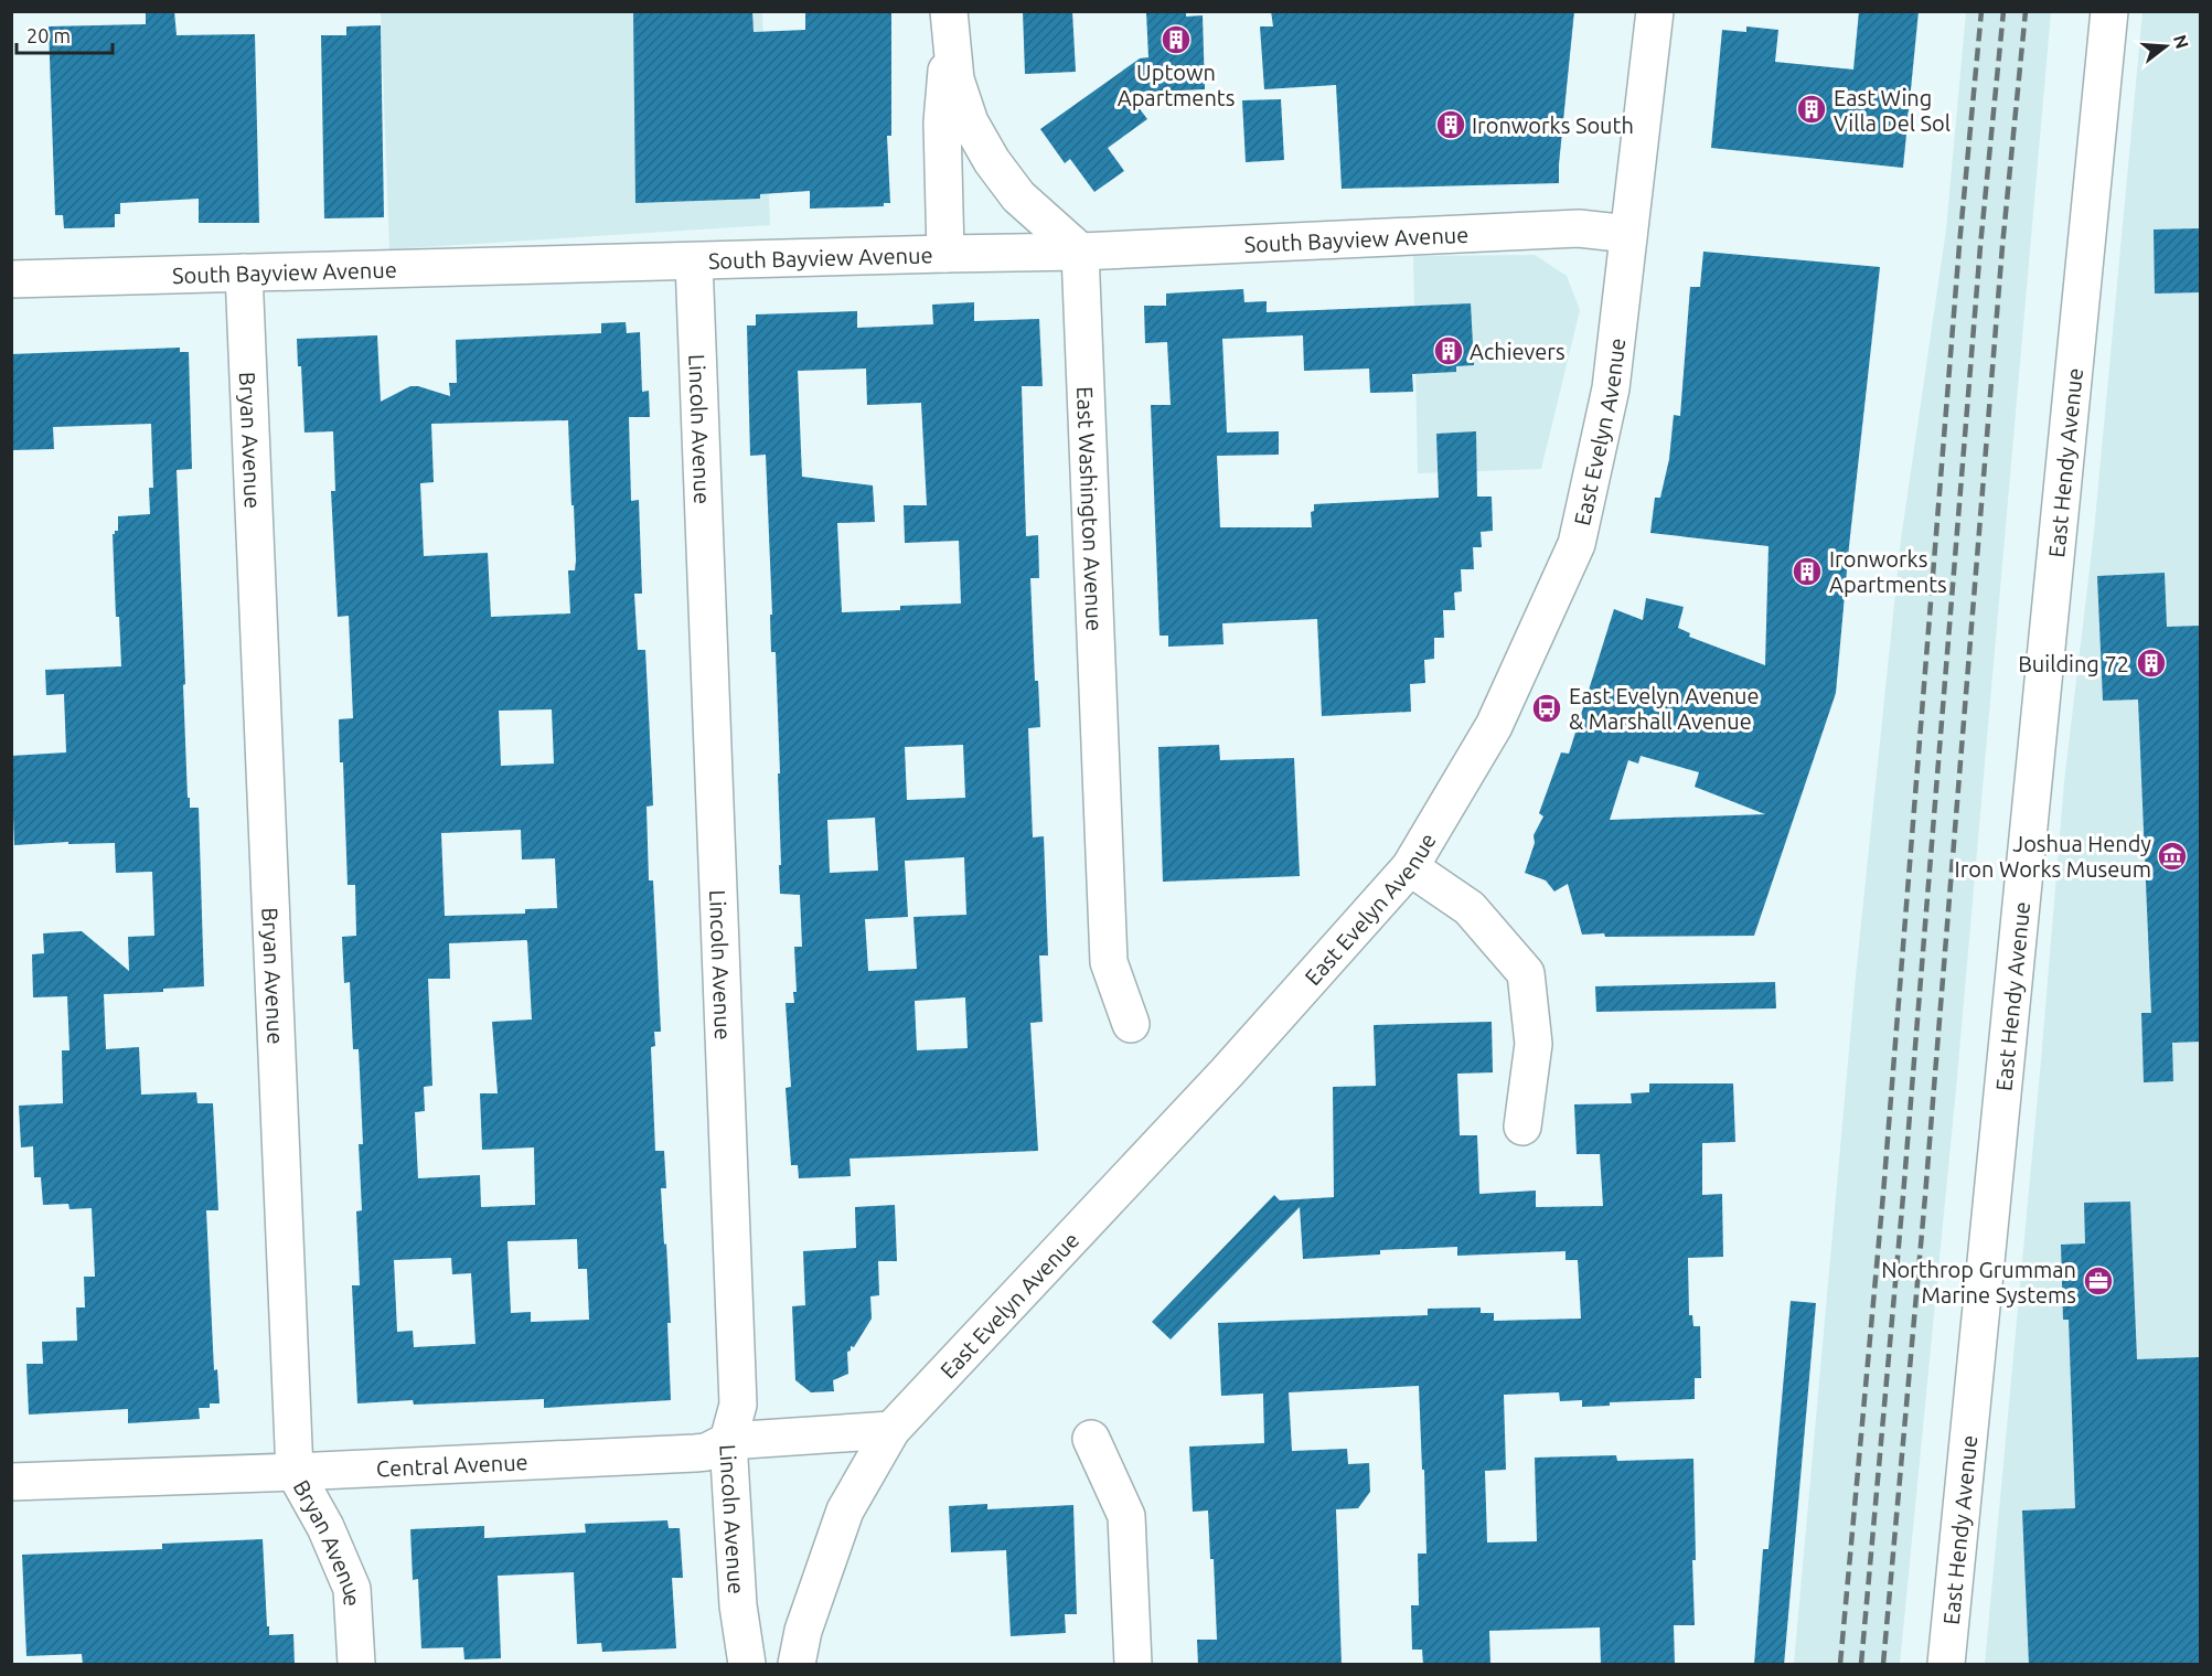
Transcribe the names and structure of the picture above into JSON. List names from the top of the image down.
{
  "streets": {
    "street": [
      "South Bayview Avenue",
      "Lincoln Avenue",
      "East Evelyn Avenue",
      "Bryan Avenue",
      "East Hendy Avenue",
      "East Washington Avenue",
      "Central Avenue"
    ]
  },
  "crossings": [
    ["South Bayview Avenue", "Lincoln Avenue"],
    ["South Bayview Avenue", "East Evelyn Avenue"],
    ["South Bayview Avenue", "Bryan Avenue"],
    ["South Bayview Avenue", "East Washington Avenue"],
    ["Lincoln Avenue", "Central Avenue"],
    ["East Evelyn Avenue", "Central Avenue"],
    ["Bryan Avenue", "Central Avenue"]
  ],
  "places": {
    "building": [
      "Uptown Apartments",
      "East Wing Villa Del Sol",
      "Ironworks South",
      "Achievers",
      "Ironworks Apartments",
      "Building 72"
    ],
    "bus stop": ["East Evelyn Avenue & Marshall Avenue"],
    "museum": ["Joshua Hendy Iron Works Museum"],
    "office": ["Northrop Grumman Marine Systems"]
  },
  "scale_bar": "20 m",
  "north": "right"
}
